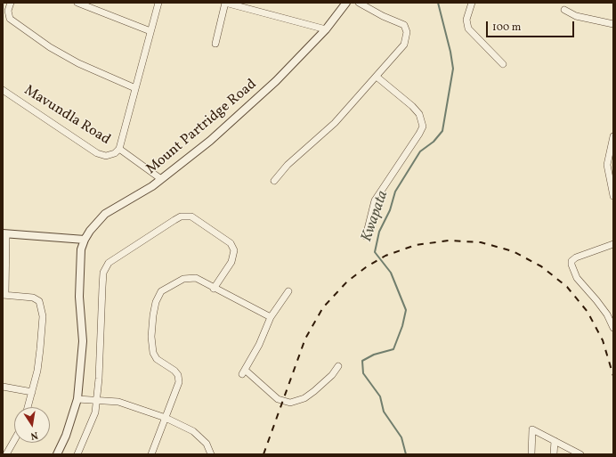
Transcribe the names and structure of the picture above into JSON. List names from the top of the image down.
{
  "streets": {
    "street": ["Mavundla Road", "Mount Partridge Road"]
  },
  "water": ["Kwapata"],
  "scale_bar": "100 m",
  "north": "bottom"
}
